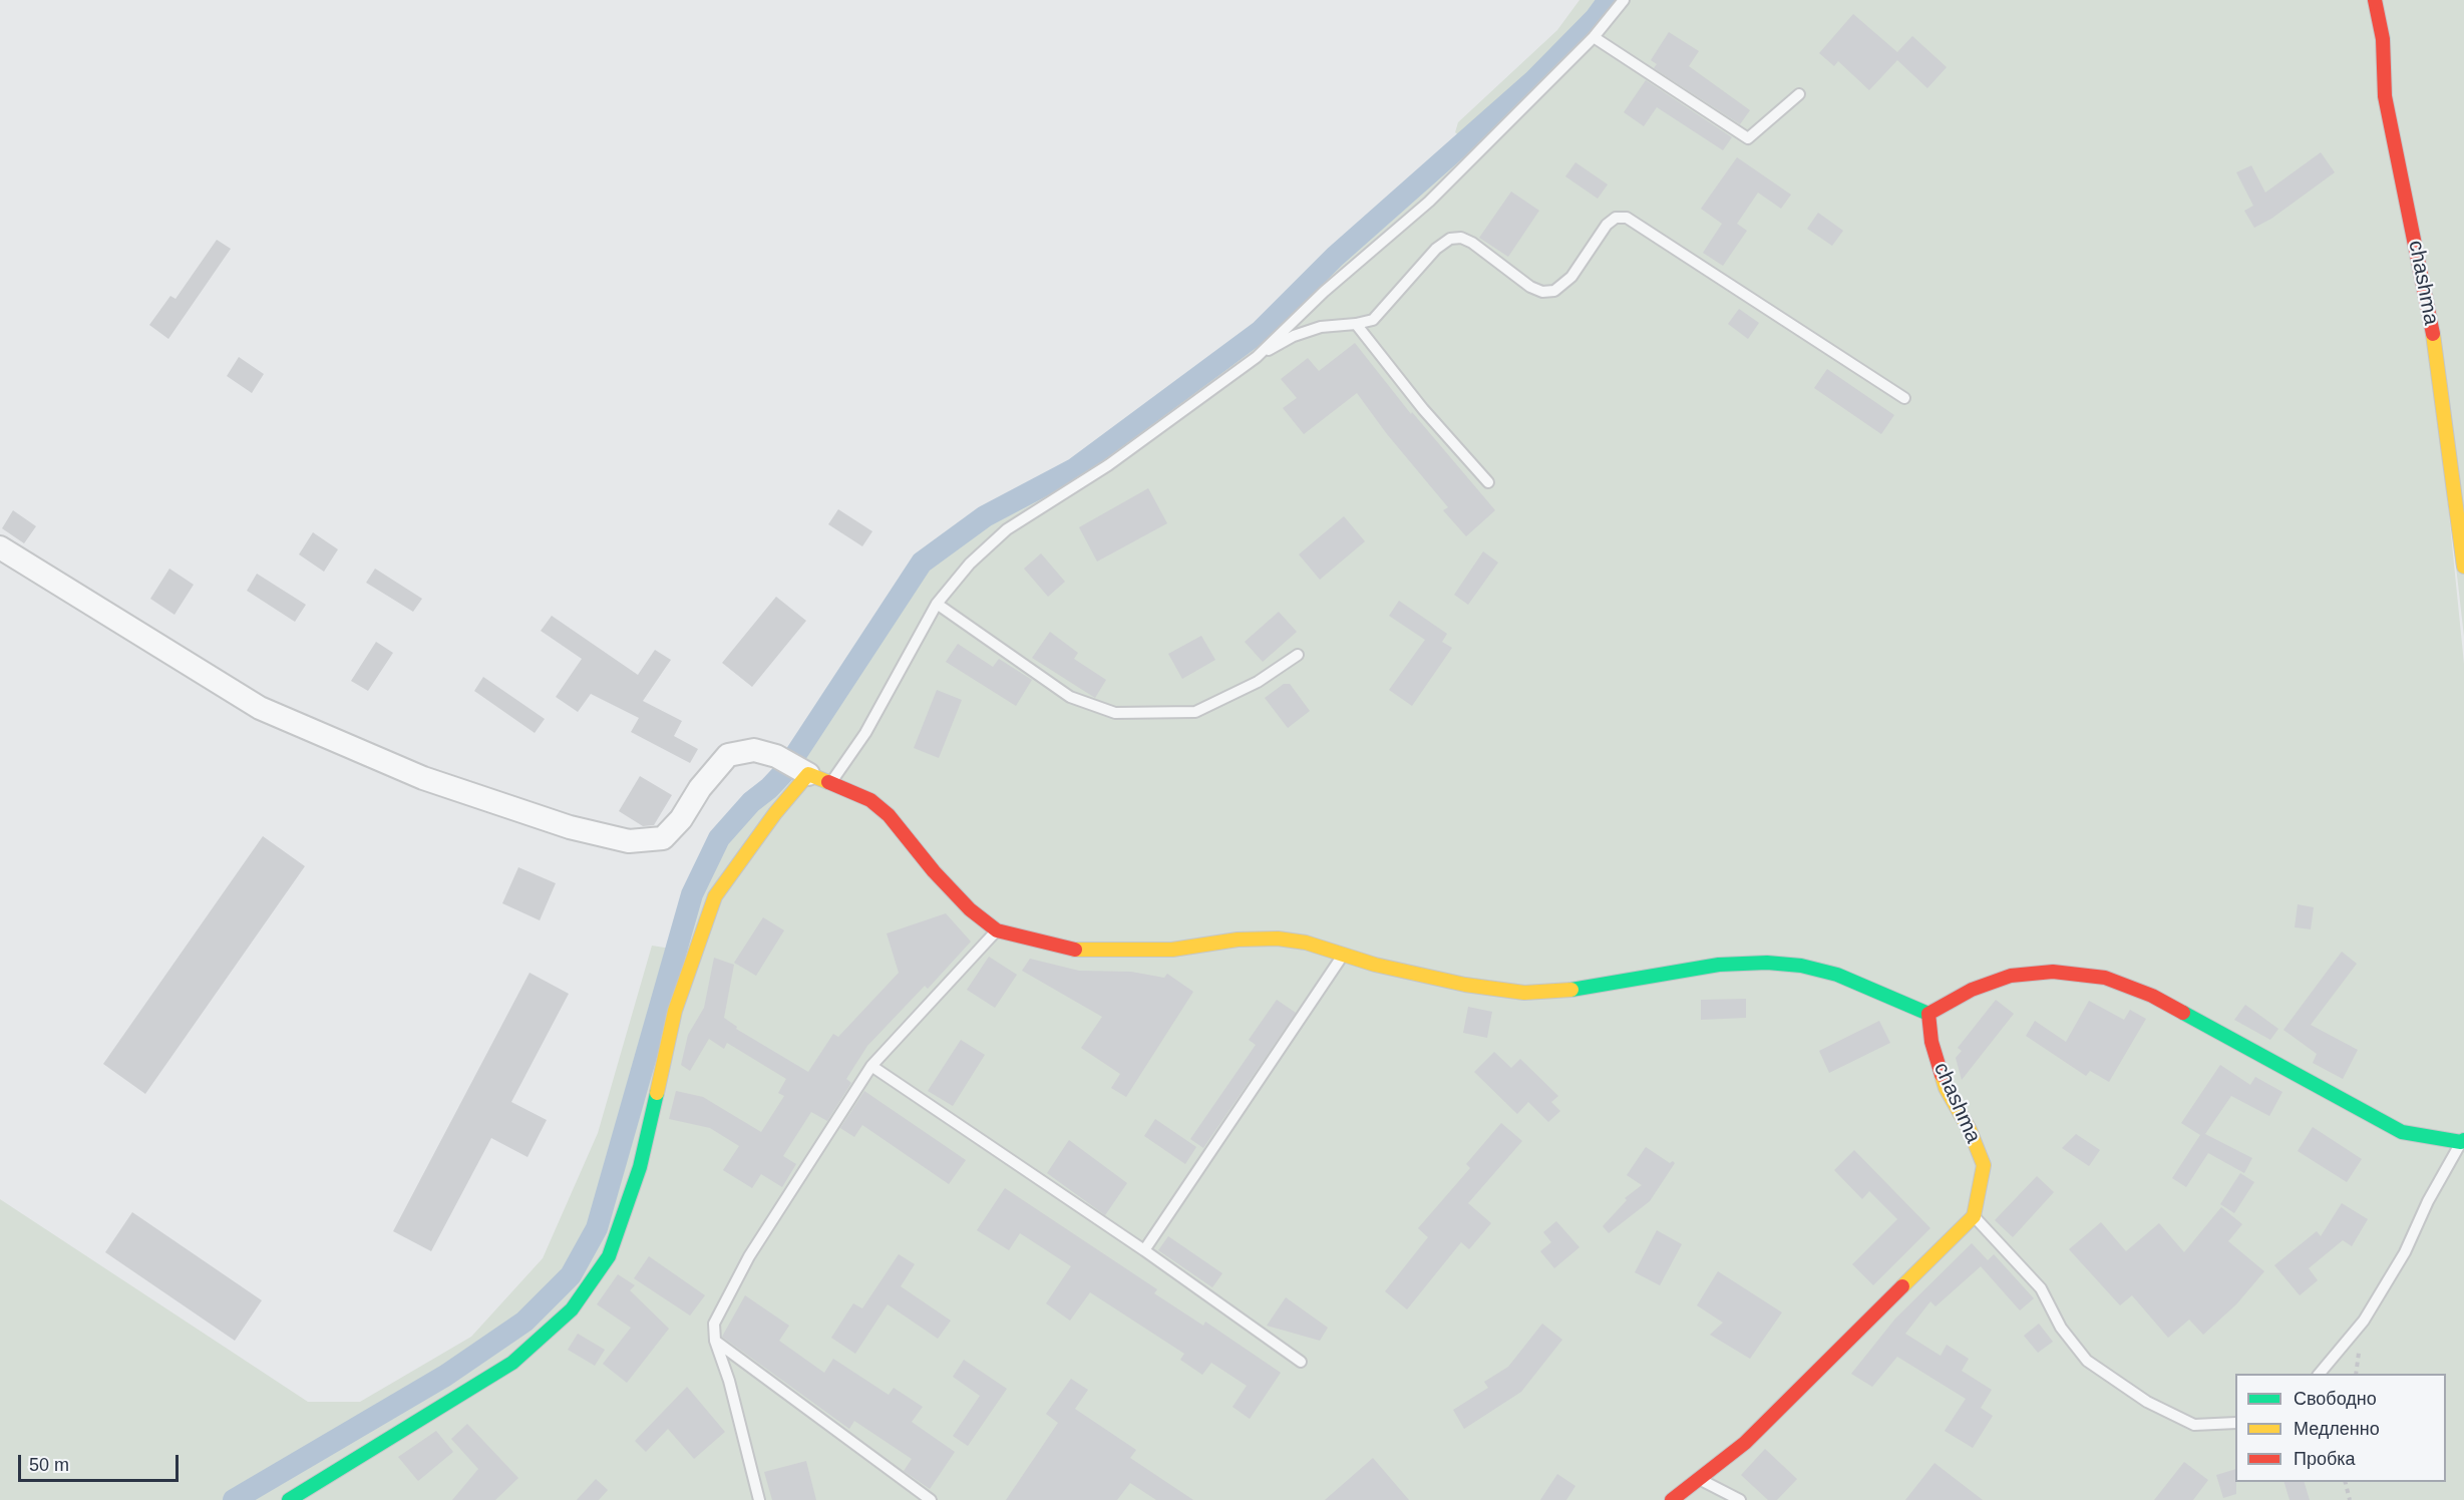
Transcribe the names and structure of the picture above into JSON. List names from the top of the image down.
{
  "streets": {
    "street": ["сhashma"]
  },
  "legend": ["Свободно", "Медленно", "Пробка"],
  "scale_bar": "50 m"
}
